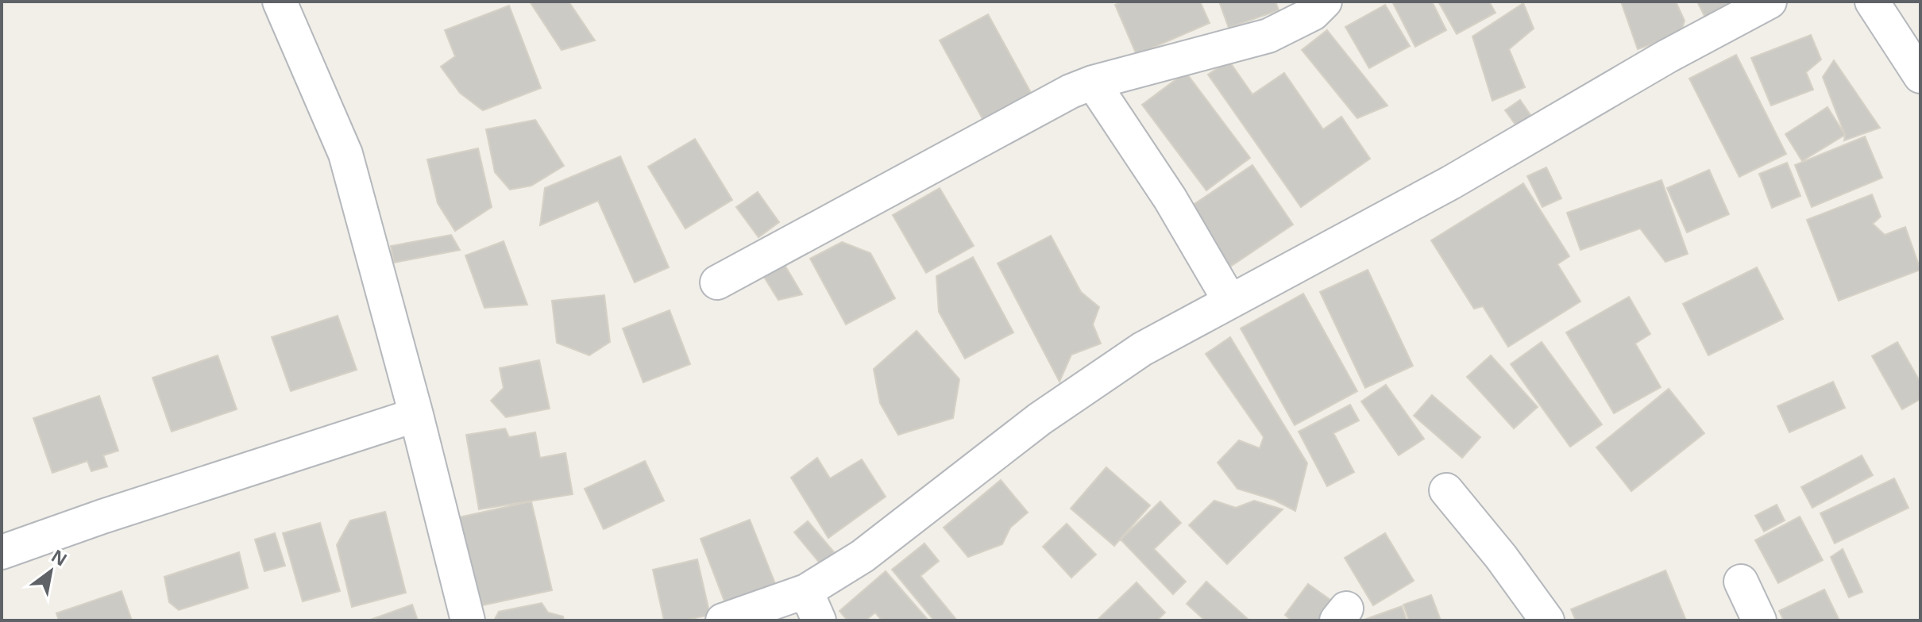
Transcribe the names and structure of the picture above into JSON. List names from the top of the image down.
{
  "north": "top right"
}
